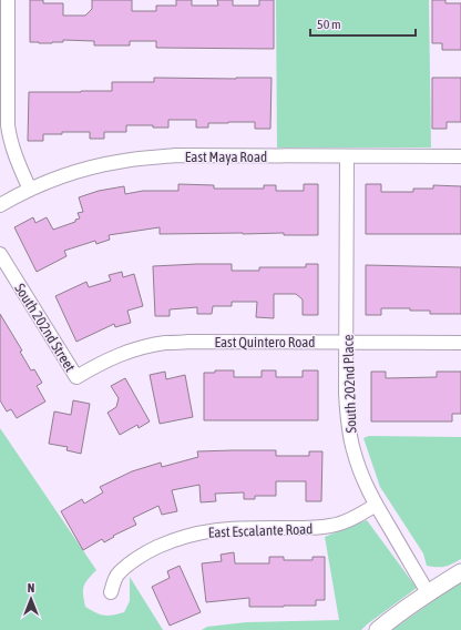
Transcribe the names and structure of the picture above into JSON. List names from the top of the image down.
{
  "streets": {
    "street": [
      "East Maya Road",
      "South 202nd Street",
      "East Quintero Road",
      "South 202nd Place",
      "East Escalante Road"
    ]
  },
  "crossings": [
    ["East Maya Road", "South 202nd Place"],
    ["South 202nd Street", "East Quintero Road"],
    ["East Quintero Road", "South 202nd Place"],
    ["South 202nd Place", "East Escalante Road"]
  ],
  "scale_bar": "50 m",
  "north": "top"
}
